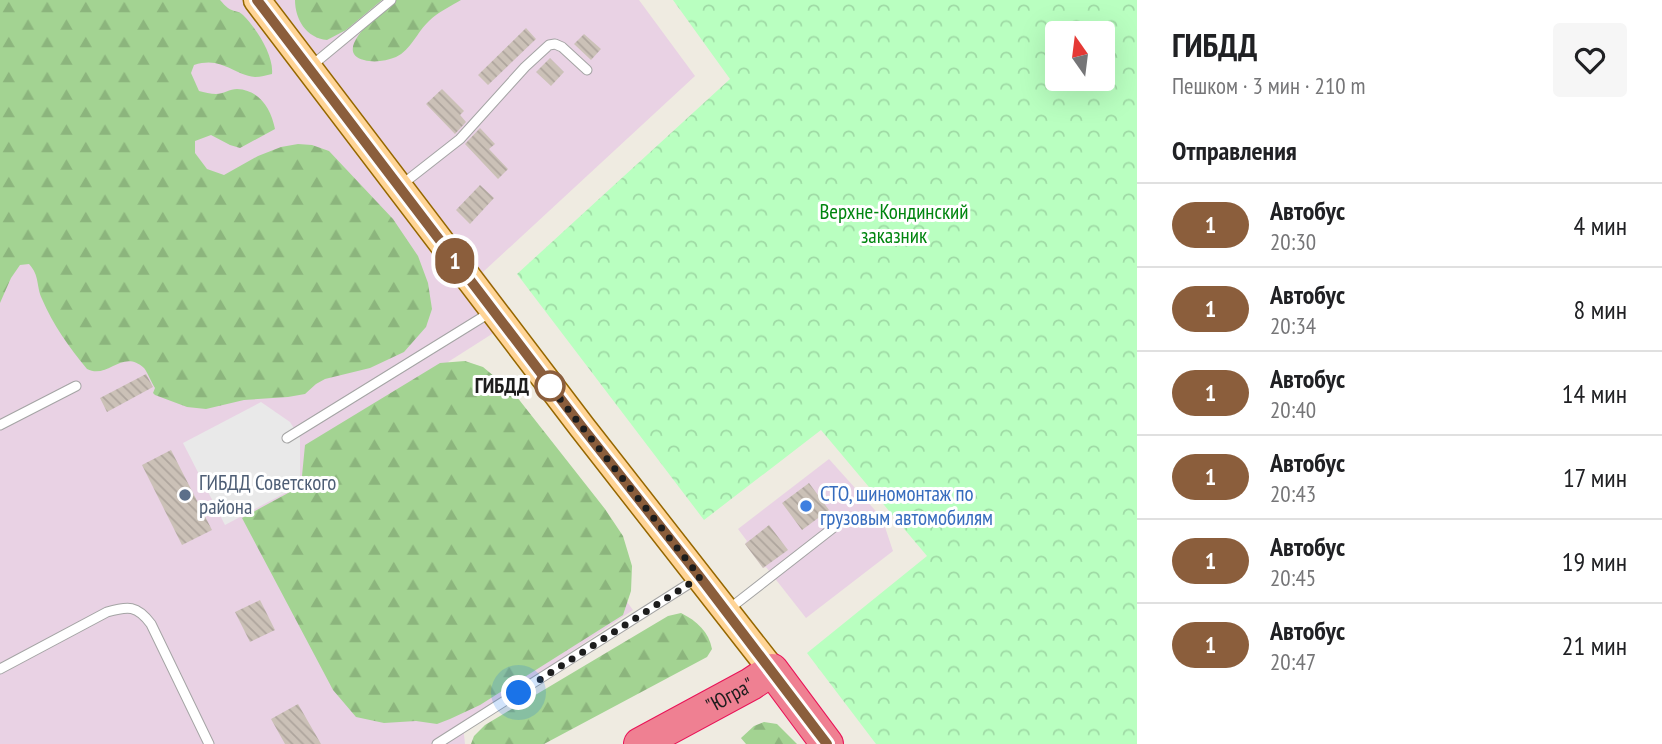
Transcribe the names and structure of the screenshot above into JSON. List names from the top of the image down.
{
  "streets": {
    "highway": ["\"Югра\""]
  },
  "parks": ["Верхне-Кондинский заказник"],
  "places": ["ГИБДД", "ГИБДД Советского района", "СТО, шиномонтаж по грузовым автомобилям"],
  "lines": ["bus line 1"],
  "north": "top",
  "page": {
    "on_map": "1",
    "heading": [
      ["ГИБДД", "Пешком · 3 мин · 210 m"],
      "Отправления"
    ],
    "list": [
      {
        "mark": "1",
        "name": "Автобус",
        "note": "20:30",
        "value": "4 мин"
      },
      {
        "mark": "1",
        "name": "Автобус",
        "note": "20:34",
        "value": "8 мин"
      },
      {
        "mark": "1",
        "name": "Автобус",
        "note": "20:40",
        "value": "14 мин"
      },
      {
        "mark": "1",
        "name": "Автобус",
        "note": "20:43",
        "value": "17 мин"
      },
      {
        "mark": "1",
        "name": "Автобус",
        "note": "20:45",
        "value": "19 мин"
      },
      {
        "mark": "1",
        "name": "Автобус",
        "note": "20:47",
        "value": "21 мин"
      }
    ]
  }
}
